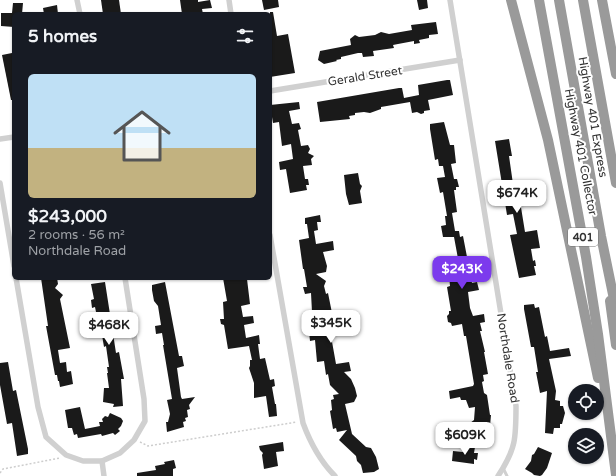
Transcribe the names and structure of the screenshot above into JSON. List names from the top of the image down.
{
  "streets": {
    "highway": ["Highway 401 Express", "Highway 401 Collector", "401"],
    "street": ["Gerald Street", "Northdale Road"]
  },
  "crossings": [
    ["Gerald Street", "Northdale Road"]
  ],
  "page": {
    "heading": "5 homes",
    "list": [
      {
        "name": "$243,000",
        "note": "2 rooms · 56 m² · Northdale Road"
      }
    ],
    "price": [
      "$674K",
      "$243K",
      "$345K",
      "$468K",
      "$609K"
    ]
  }
}
